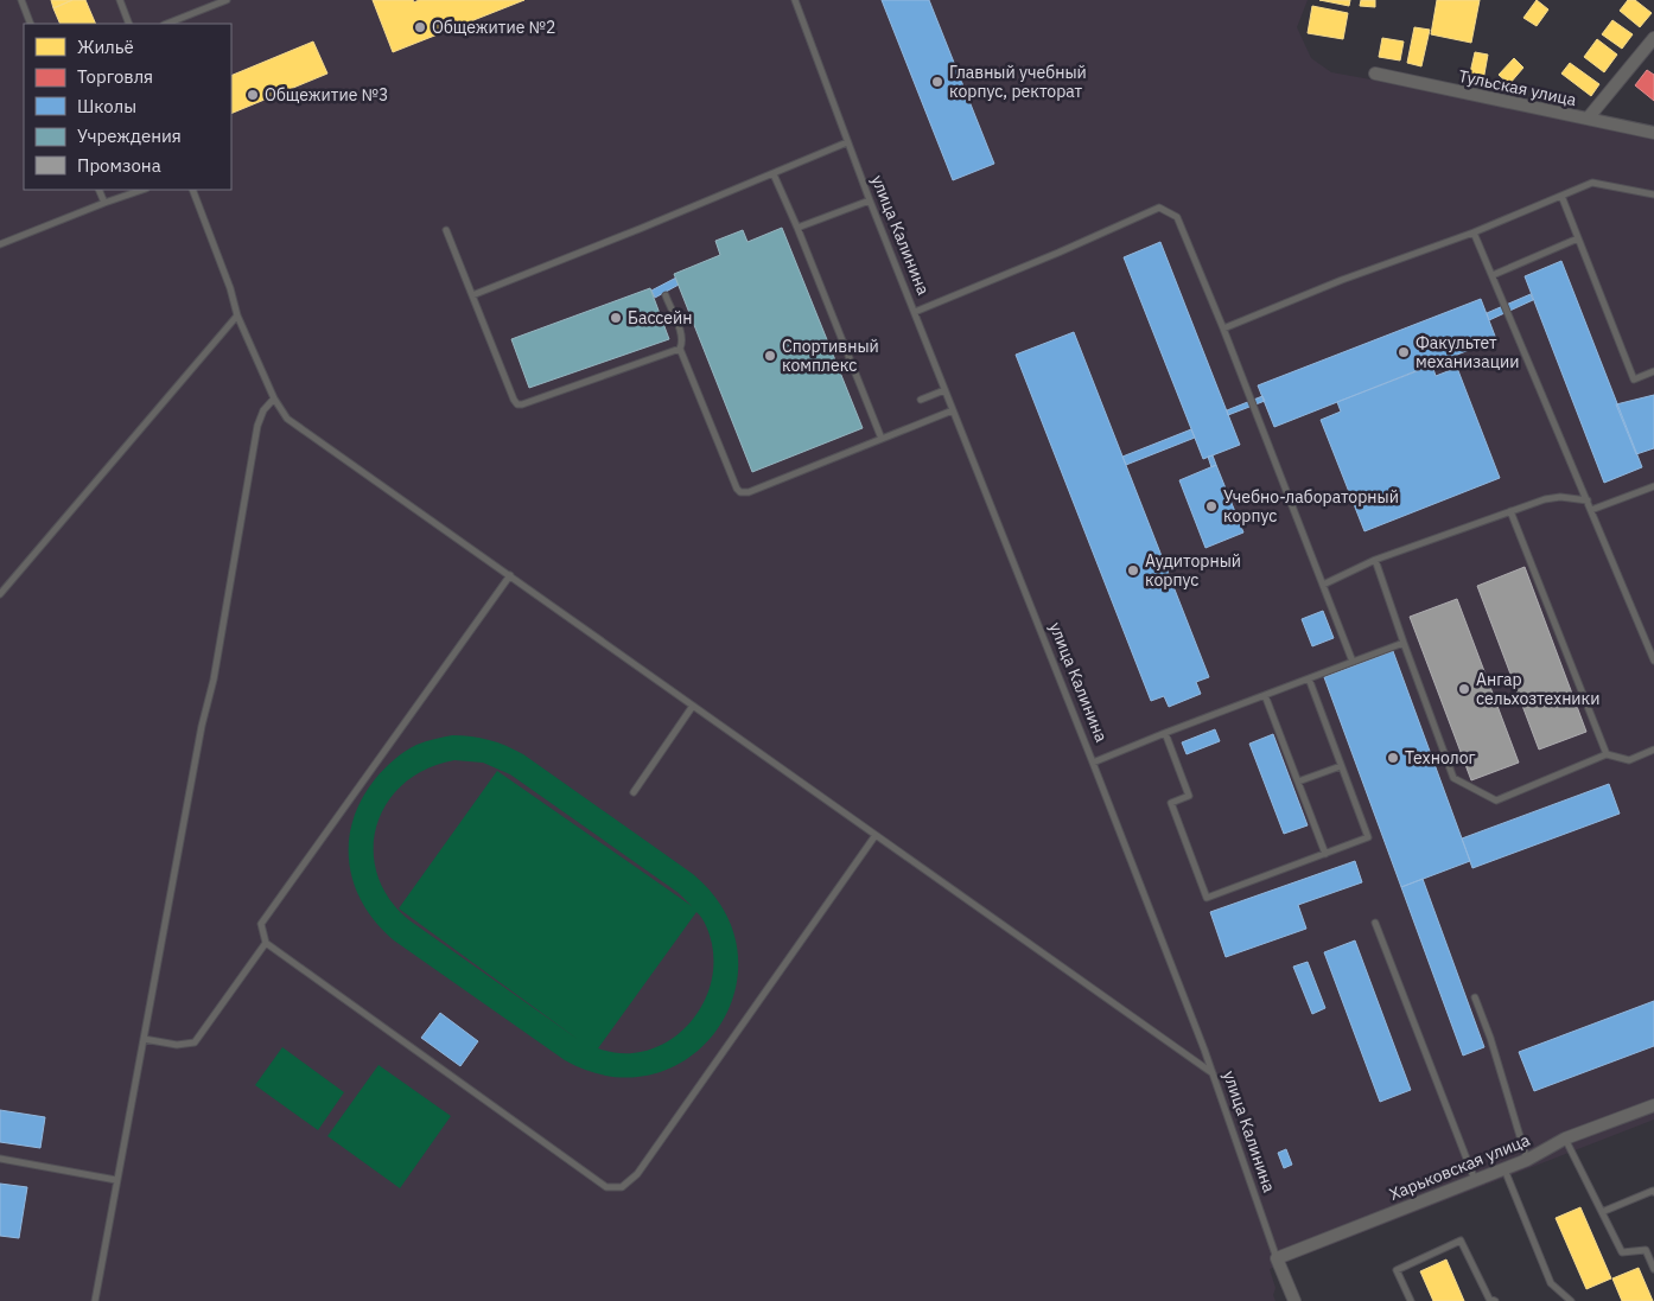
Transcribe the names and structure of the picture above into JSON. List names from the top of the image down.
{
  "streets": {
    "street": ["Тульская улица", "улица Калинина", "Харьковская улица"]
  },
  "crossings": [
    ["улица Калинина", "Харьковская улица"]
  ],
  "places": [
    "Общежитие №2",
    "Главный учебный корпус, ректорат",
    "Общежитие №3",
    "Бассейн",
    "Факультет механизации",
    "Спортивный комплекс",
    "Учебно-лабораторный корпус",
    "Аудиторный корпус",
    "Ангар сельхозтехники",
    "Технолог"
  ],
  "legend": [
    "Жильё",
    "Торговля",
    "Школы",
    "Учреждения",
    "Промзона"
  ]
}
